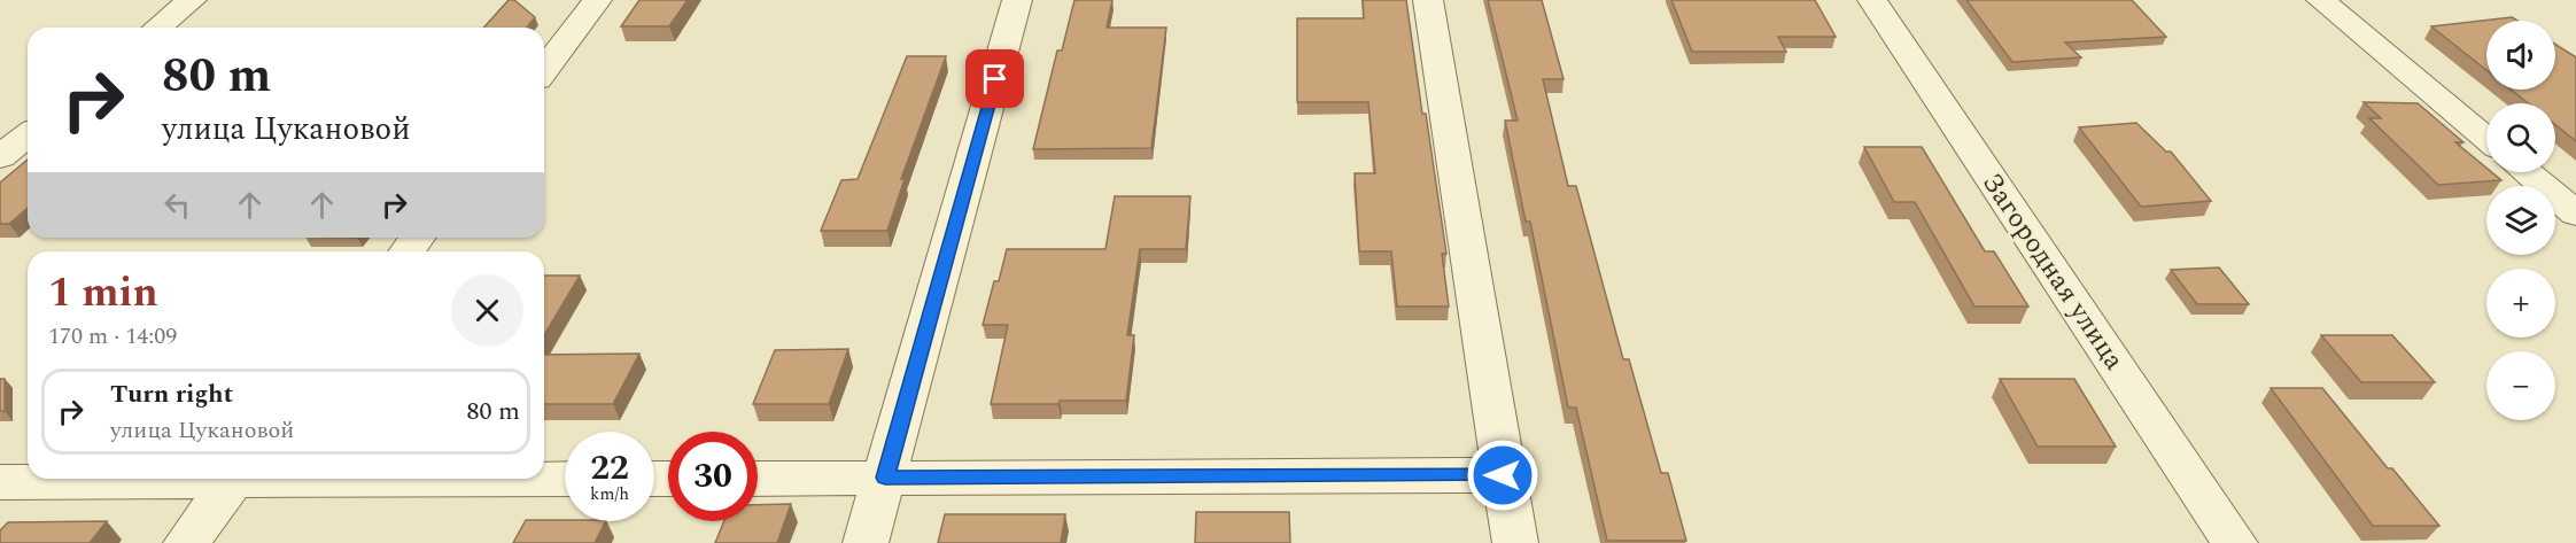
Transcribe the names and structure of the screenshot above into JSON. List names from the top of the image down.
{
  "streets": {
    "street": ["Загородная улица"]
  },
  "page": {
    "map_buttons": ["+", "−"],
    "turn": ["80 m", "улица Цукановой"],
    "heading": ["1 min", "170 m · 14:09"],
    "list": [
      {
        "name": "Turn right",
        "note": "улица Цукановой",
        "value": "80 m"
      }
    ],
    "speed": "22 km/h",
    "limit": "30"
  }
}
